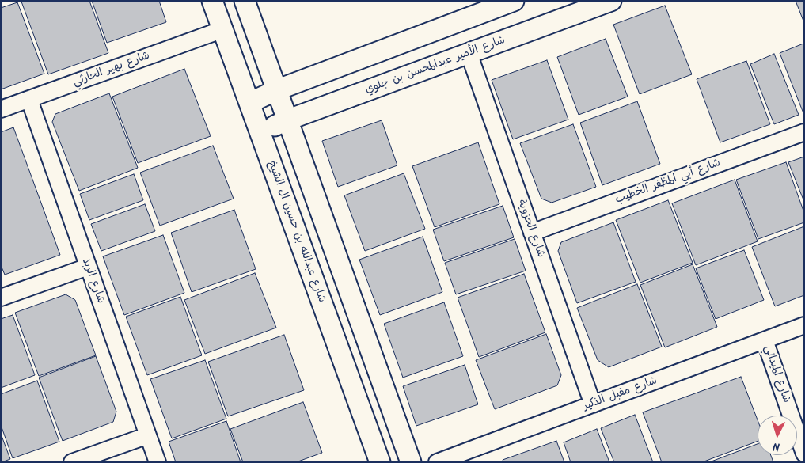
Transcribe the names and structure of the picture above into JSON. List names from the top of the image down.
{
  "streets": {
    "street": [
      "شارع الأمير عبدالمحسن بن جلوي",
      "شارع بهير الحارثي",
      "شارع أبي المظفر الخطيب",
      "شارع الحزوية",
      "شارع عبدالله بن حسين ال الشيخ",
      "شارع الربذ",
      "شارع الميداني",
      "شارع مقبل الذكير"
    ]
  },
  "crossings": [
    ["شارع الأمير عبدالمحسن بن جلوي", "شارع الحزوية"],
    ["شارع الأمير عبدالمحسن بن جلوي", "شارع عبدالله بن حسين ال الشيخ"],
    ["شارع بهير الحارثي", "شارع عبدالله بن حسين ال الشيخ"],
    ["شارع بهير الحارثي", "شارع الربذ"],
    ["شارع أبي المظفر الخطيب", "شارع الحزوية"],
    ["شارع الحزوية", "شارع مقبل الذكير"],
    ["شارع الميداني", "شارع مقبل الذكير"]
  ],
  "north": "bottom"
}
